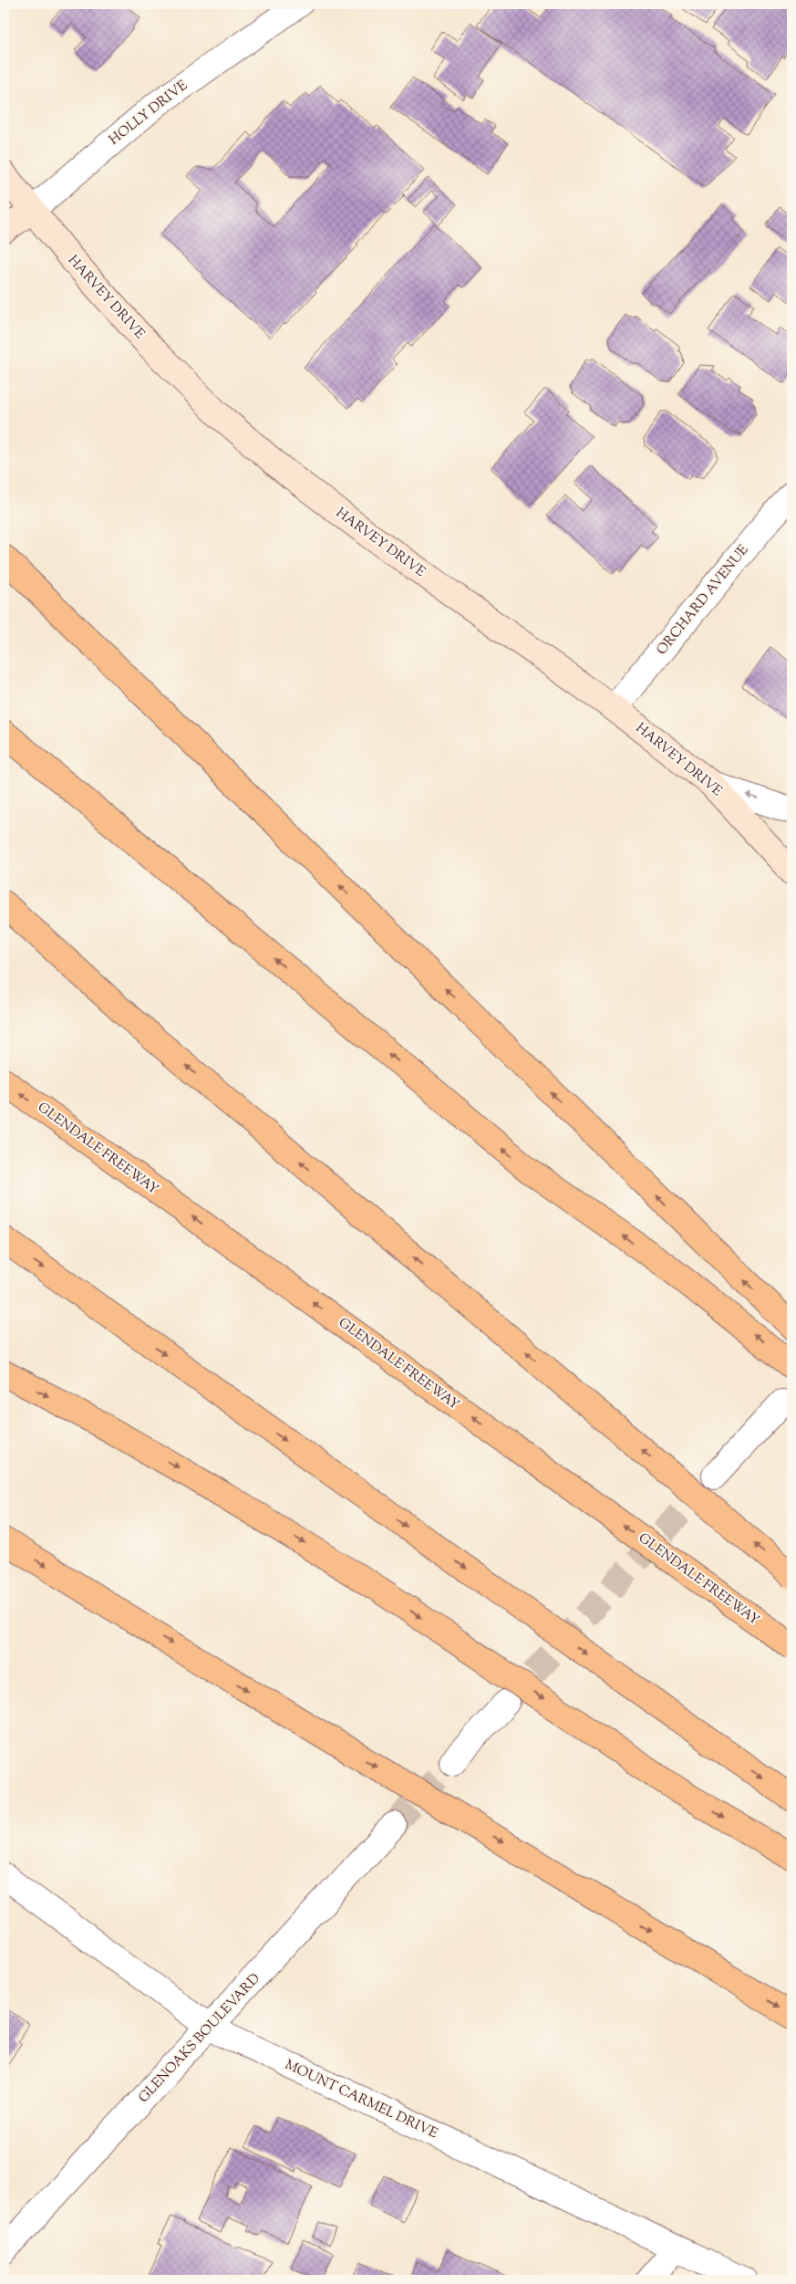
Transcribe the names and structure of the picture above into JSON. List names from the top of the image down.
{
  "streets": {
    "highway": ["GLENDALE FREEWAY"],
    "main road": ["HOLLY DRIVE", "HARVEY DRIVE"],
    "street": ["ORCHARD AVENUE", "GLENOAKS BOULEVARD", "MOUNT CARMEL DRIVE"]
  },
  "crossings": [
    ["HOLLY DRIVE", "HARVEY DRIVE"],
    ["HARVEY DRIVE", "ORCHARD AVENUE"],
    ["GLENOAKS BOULEVARD", "MOUNT CARMEL DRIVE"]
  ]
}
